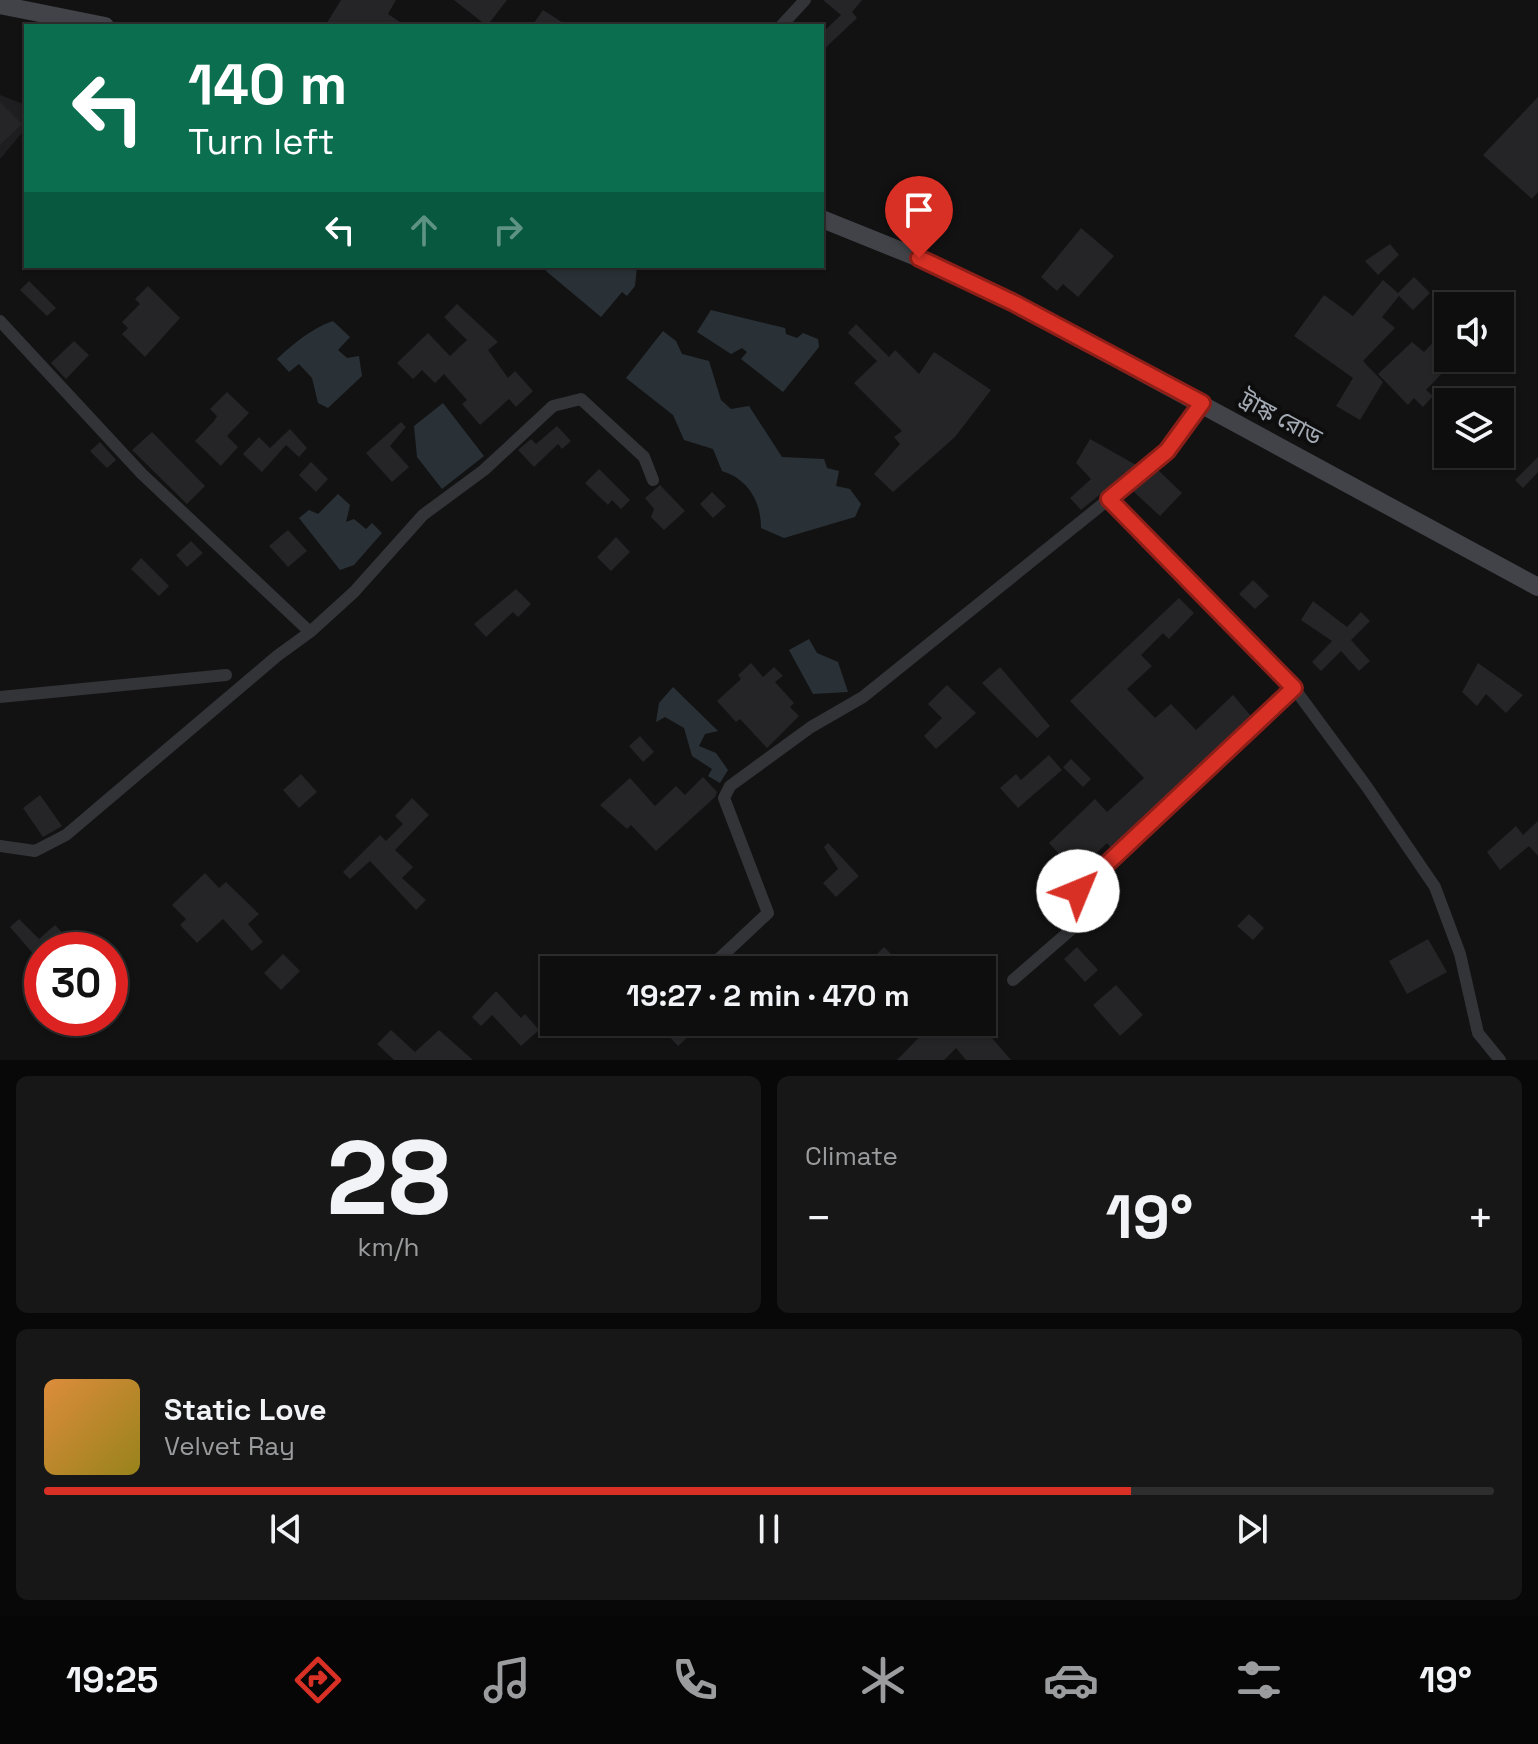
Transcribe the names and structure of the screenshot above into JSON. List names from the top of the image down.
{
  "streets": {
    "main road": ["ট্রাঙ্ক রোড"]
  },
  "page": {
    "turn": ["140 m", "Turn left"],
    "limit": "30",
    "trip": "19:27 · 2 min · 470 m",
    "tile": [
      ["28", "km/h"],
      "Climate"
    ],
    "heat": ["−", "19°", "+"],
    "song": ["Static Love", "Velvet Ray"],
    "tabs": ["19:25", "19°"]
  }
}
